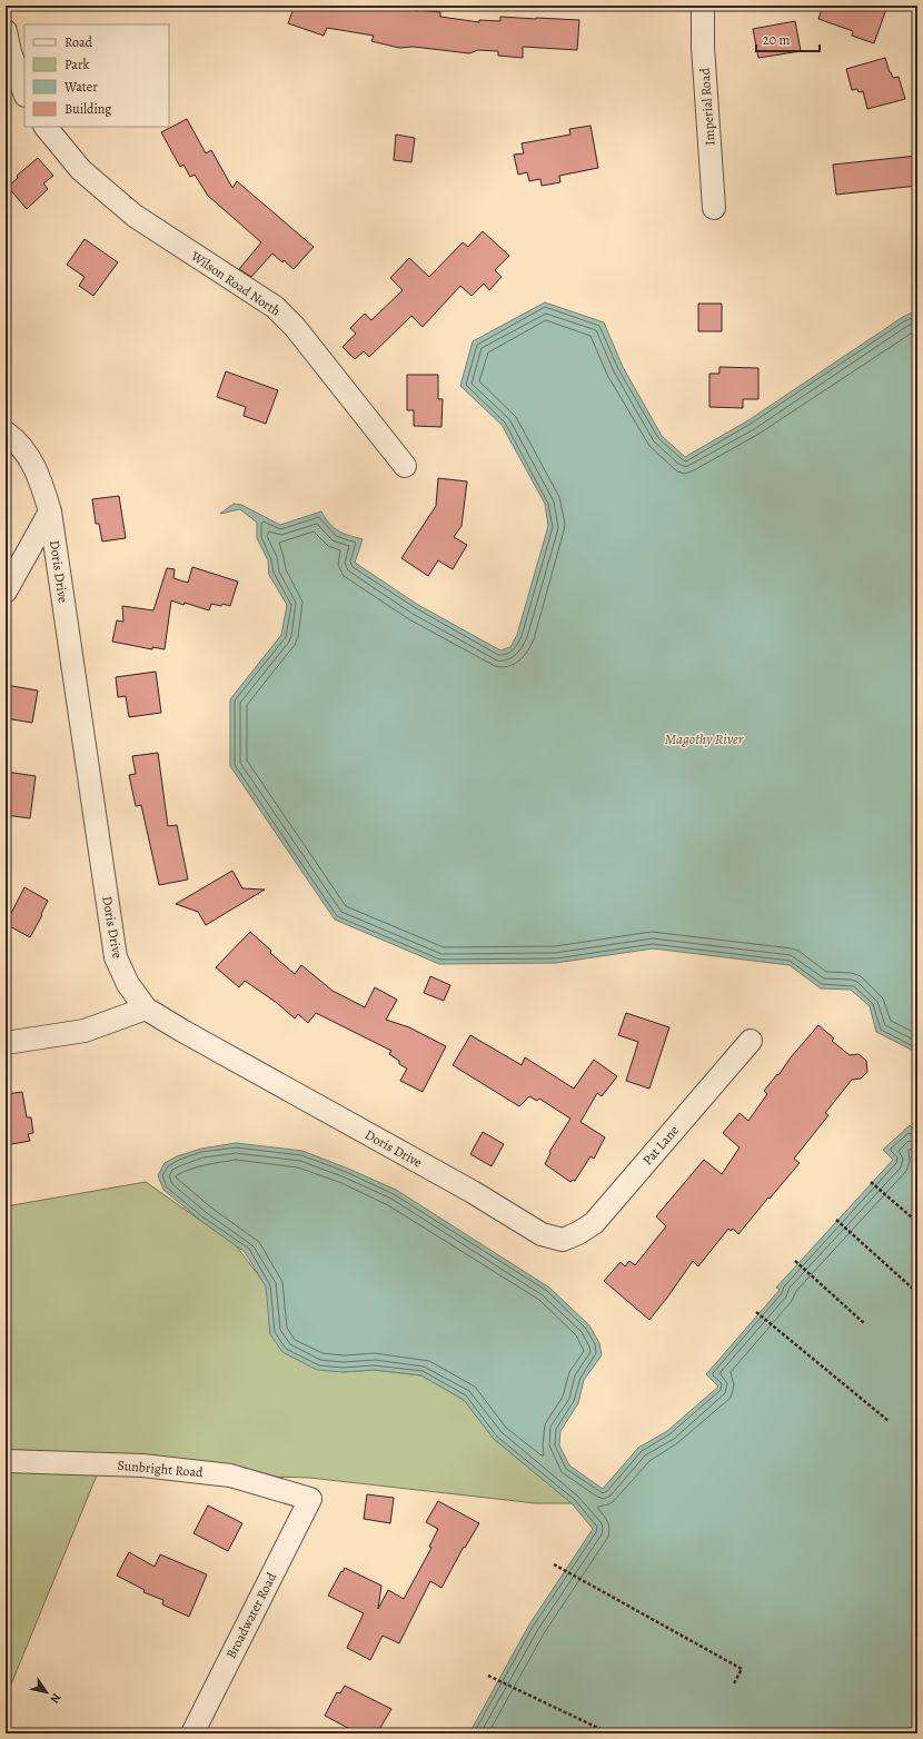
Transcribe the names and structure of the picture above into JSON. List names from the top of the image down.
{
  "streets": {
    "street": [
      "Imperial Road",
      "Wilson Road North",
      "Doris Drive",
      "Pat Lane",
      "Sunbright Road",
      "Broadwater Road"
    ]
  },
  "crossings": [
    ["Doris Drive", "Pat Lane"],
    ["Sunbright Road", "Broadwater Road"]
  ],
  "water": ["Magothy River"],
  "legend": [
    "Road",
    "Park",
    "Water",
    "Building"
  ],
  "scale_bar": "20 m",
  "north": "bottom right"
}
